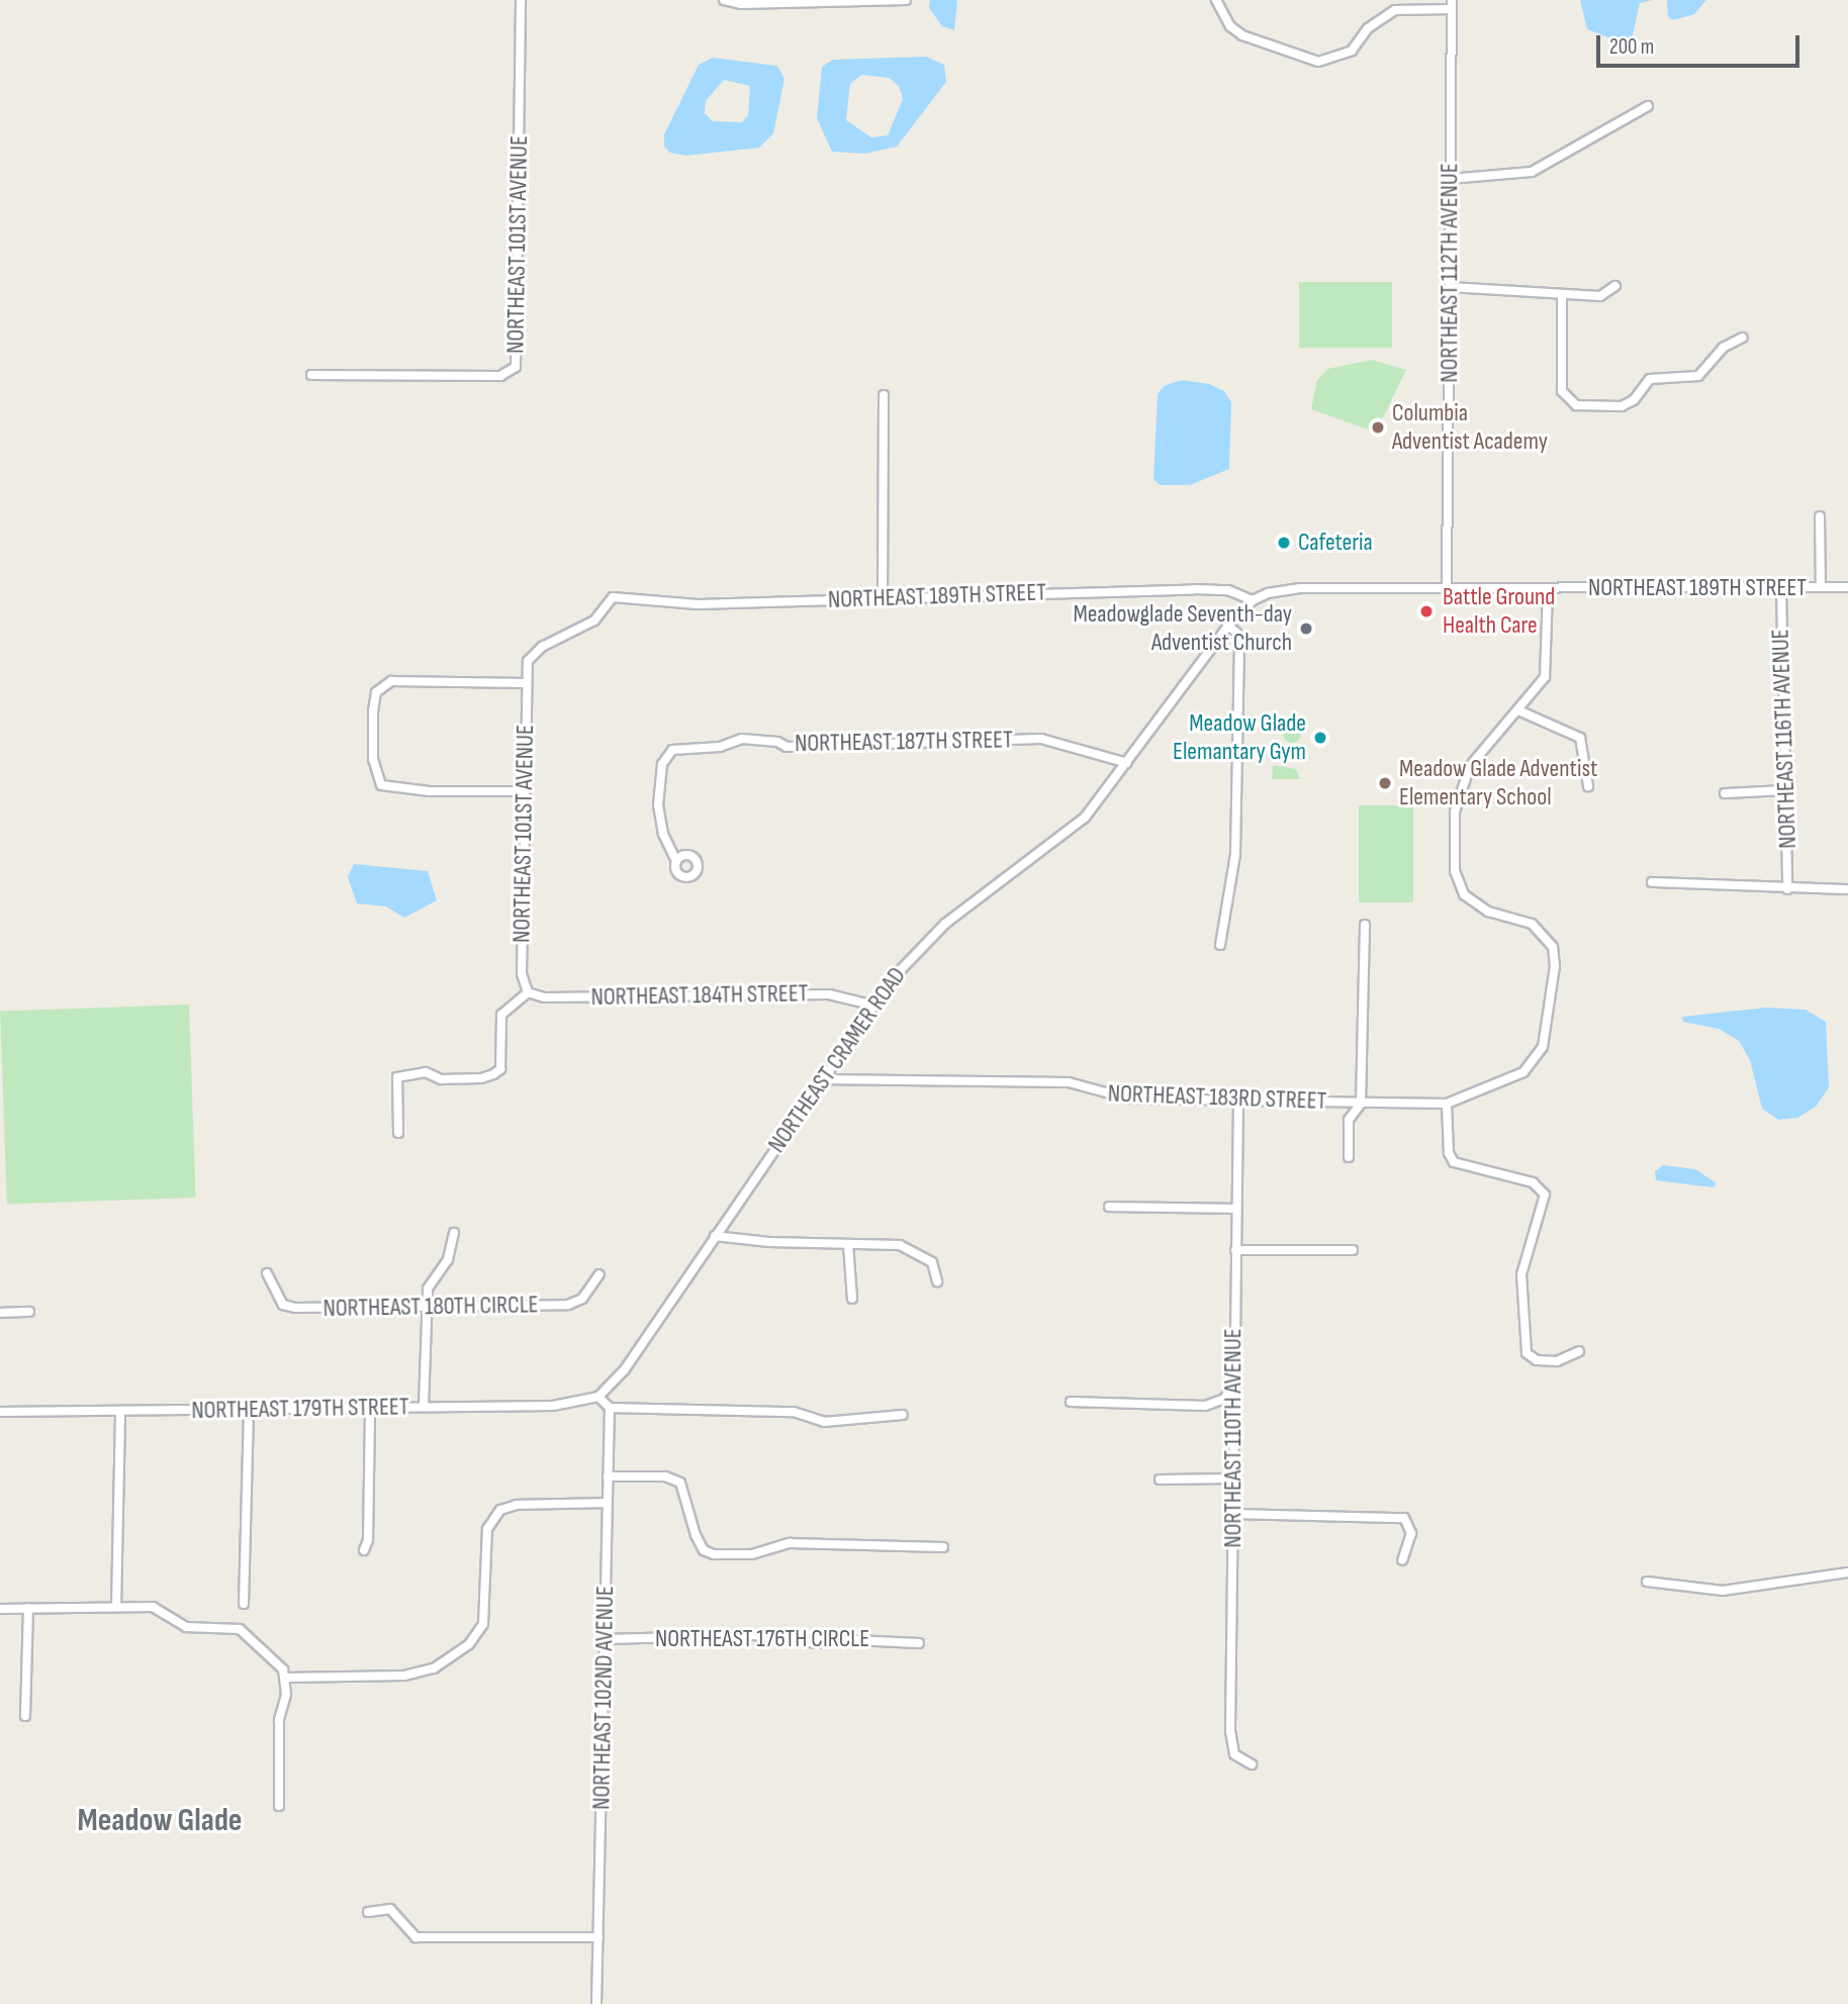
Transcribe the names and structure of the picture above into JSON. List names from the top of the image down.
{
  "streets": {
    "street": [
      "NORTHEAST 101ST AVENUE",
      "NORTHEAST 112TH AVENUE",
      "NORTHEAST 189TH STREET",
      "NORTHEAST 116TH AVENUE",
      "NORTHEAST 187TH STREET",
      "NORTHEAST 184TH STREET",
      "NORTHEAST CRAMER ROAD",
      "NORTHEAST 183RD STREET",
      "NORTHEAST 180TH CIRCLE",
      "NORTHEAST 179TH STREET",
      "NORTHEAST 110TH AVENUE",
      "NORTHEAST 176TH CIRCLE",
      "NORTHEAST 102ND AVENUE"
    ]
  },
  "crossings": [
    ["NORTHEAST 101ST AVENUE", "NORTHEAST 189TH STREET"],
    ["NORTHEAST 101ST AVENUE", "NORTHEAST 184TH STREET"],
    ["NORTHEAST 112TH AVENUE", "NORTHEAST 189TH STREET"],
    ["NORTHEAST 189TH STREET", "NORTHEAST 116TH AVENUE"],
    ["NORTHEAST 189TH STREET", "NORTHEAST CRAMER ROAD"],
    ["NORTHEAST 187TH STREET", "NORTHEAST CRAMER ROAD"],
    ["NORTHEAST 184TH STREET", "NORTHEAST CRAMER ROAD"],
    ["NORTHEAST CRAMER ROAD", "NORTHEAST 183RD STREET"],
    ["NORTHEAST CRAMER ROAD", "NORTHEAST 179TH STREET"],
    ["NORTHEAST 183RD STREET", "NORTHEAST 110TH AVENUE"],
    ["NORTHEAST 176TH CIRCLE", "NORTHEAST 102ND AVENUE"]
  ],
  "districts": ["Meadow Glade"],
  "places": [
    "Columbia Adventist Academy",
    "Cafeteria",
    "Battle Ground Health Care",
    "Meadowglade Seventh-day Adventist Church",
    "Meadow Glade Elemantary Gym",
    "Meadow Glade Adventist Elementary School"
  ],
  "scale_bar": "200 m"
}
